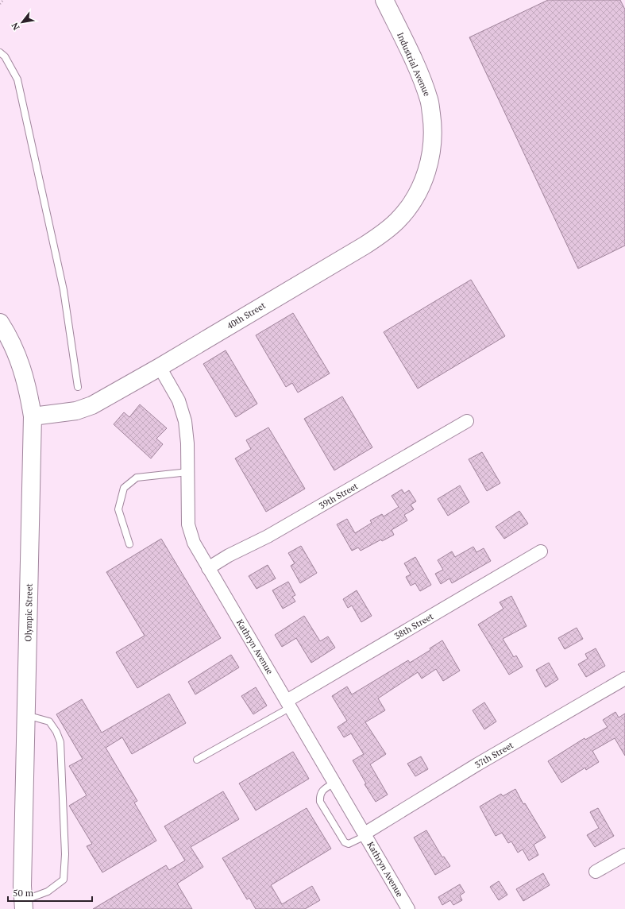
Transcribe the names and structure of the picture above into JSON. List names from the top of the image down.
{
  "streets": {
    "street": [
      "Industrial Avenue",
      "40th Street",
      "39th Street",
      "Olympic Street",
      "38th Street",
      "Kathryn Avenue",
      "37th Street"
    ]
  },
  "crossings": [
    ["Industrial Avenue", "40th Street"],
    ["40th Street", "Olympic Street"],
    ["40th Street", "Kathryn Avenue"],
    ["39th Street", "Kathryn Avenue"],
    ["38th Street", "Kathryn Avenue"],
    ["Kathryn Avenue", "37th Street"]
  ],
  "scale_bar": "50 m",
  "north": "bottom left"
}
